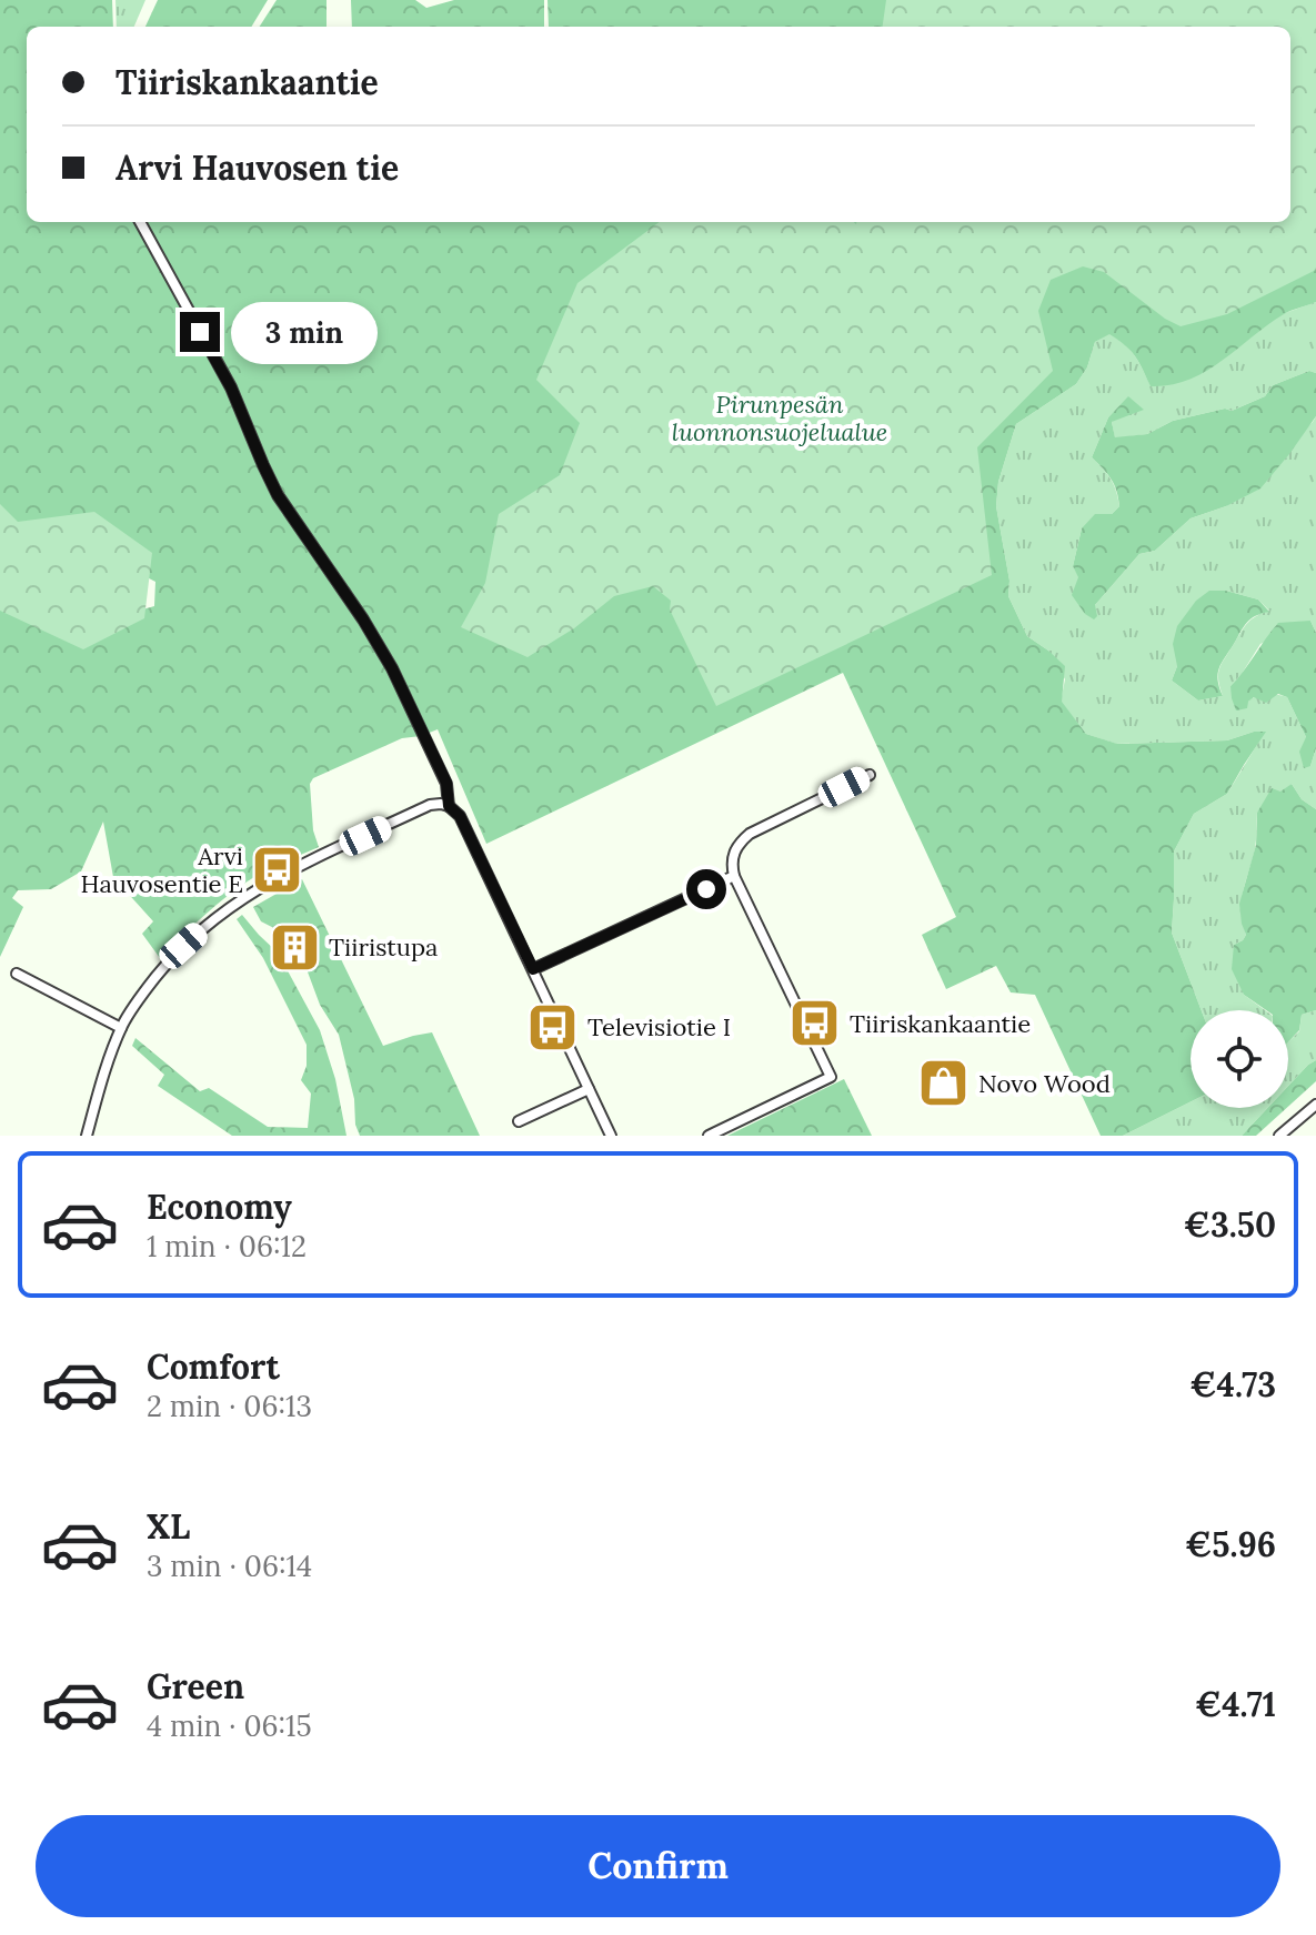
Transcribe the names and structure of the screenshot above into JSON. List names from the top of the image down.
{
  "parks": ["Pirunpesän luonnonsuojelualue"],
  "places": {
    "bus stop": ["Arvi Hauvosentie E", "Tiiriskankaantie", "Televisiotie I"],
    "building": ["Tiiristupa"],
    "shop": ["Novo Wood"]
  },
  "page": {
    "banner": ["Tiiriskankaantie", "Arvi Hauvosen tie"],
    "bubble": "3 min",
    "list": [
      {
        "name": "Economy",
        "note": "1 min · 06:12",
        "value": "€3.50"
      },
      {
        "name": "Comfort",
        "note": "2 min · 06:13",
        "value": "€4.73"
      },
      {
        "name": "XL",
        "note": "3 min · 06:14",
        "value": "€5.96"
      },
      {
        "name": "Green",
        "note": "4 min · 06:15",
        "value": "€4.71"
      }
    ],
    "buttons": "Confirm"
  }
}
